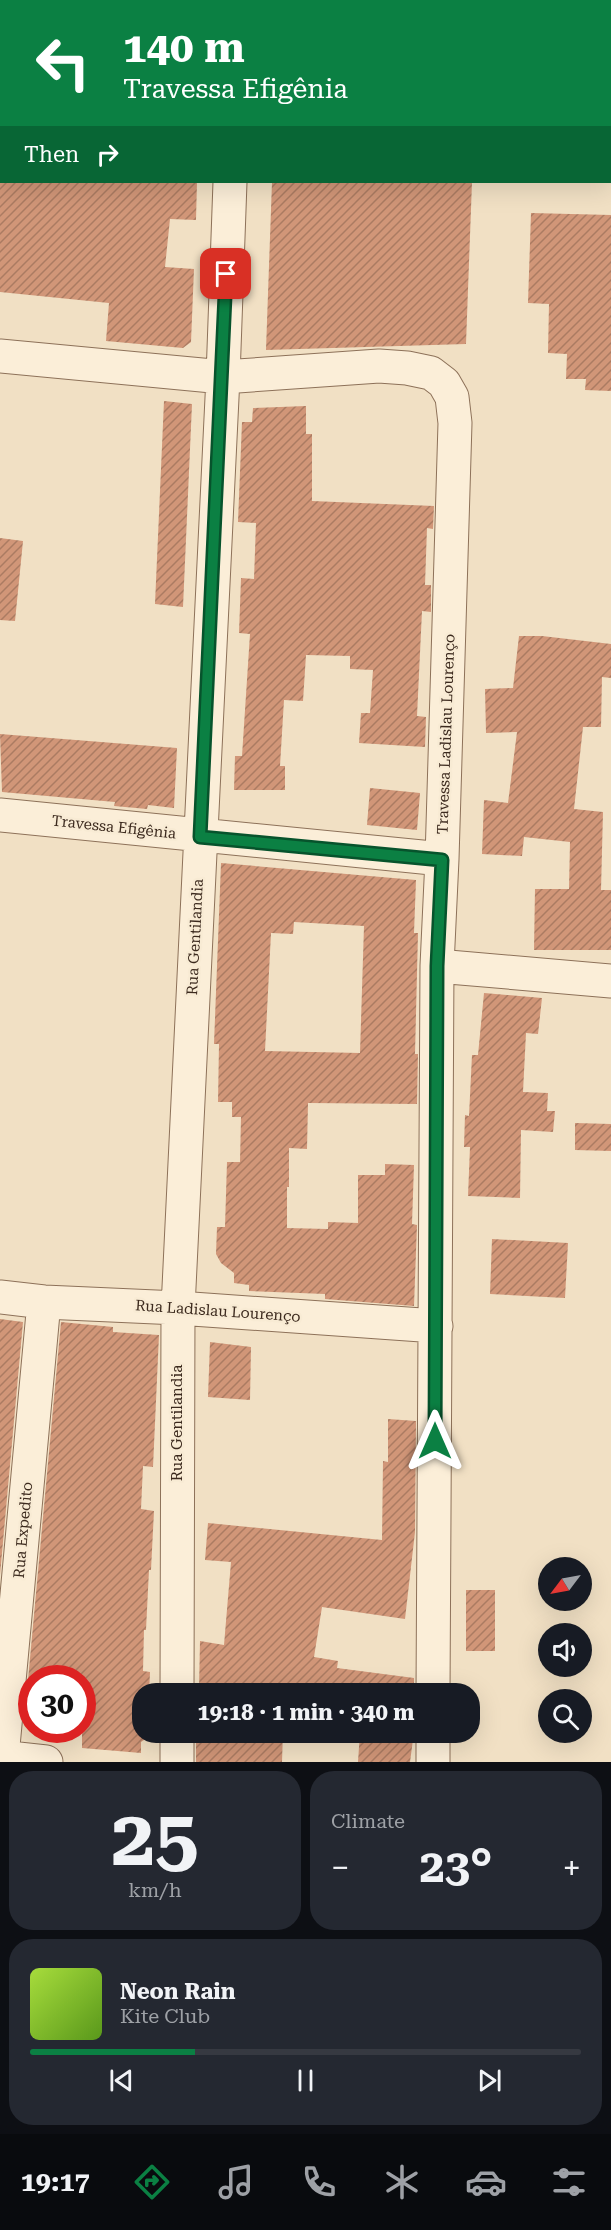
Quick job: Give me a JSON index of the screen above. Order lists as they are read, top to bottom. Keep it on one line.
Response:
{"streets":{"street":["Travessa Ladislau Lourenço","Travessa Efigênia","Rua Gentilandia","Rua Ladislau Lourenço","Rua Expedito"]},"crossings":[["Travessa Ladislau Lourenço","Travessa Efigênia"],["Travessa Ladislau Lourenço","Rua Gentilandia"],["Travessa Ladislau Lourenço","Rua Ladislau Lourenço"],["Travessa Efigênia","Rua Gentilandia"],["Rua Gentilandia","Rua Ladislau Lourenço"],["Rua Ladislau Lourenço","Rua Expedito"]],"north":"bottom left","page":{"turn":["140 m","Travessa Efigênia"],"then":"Then","limit":"30","trip":"19:18 · 1 min · 340 m","tile":[["25","km/h"],"Climate"],"heat":["−","23°","+"],"song":["Neon Rain","Kite Club"],"tabs":"19:17"}}
